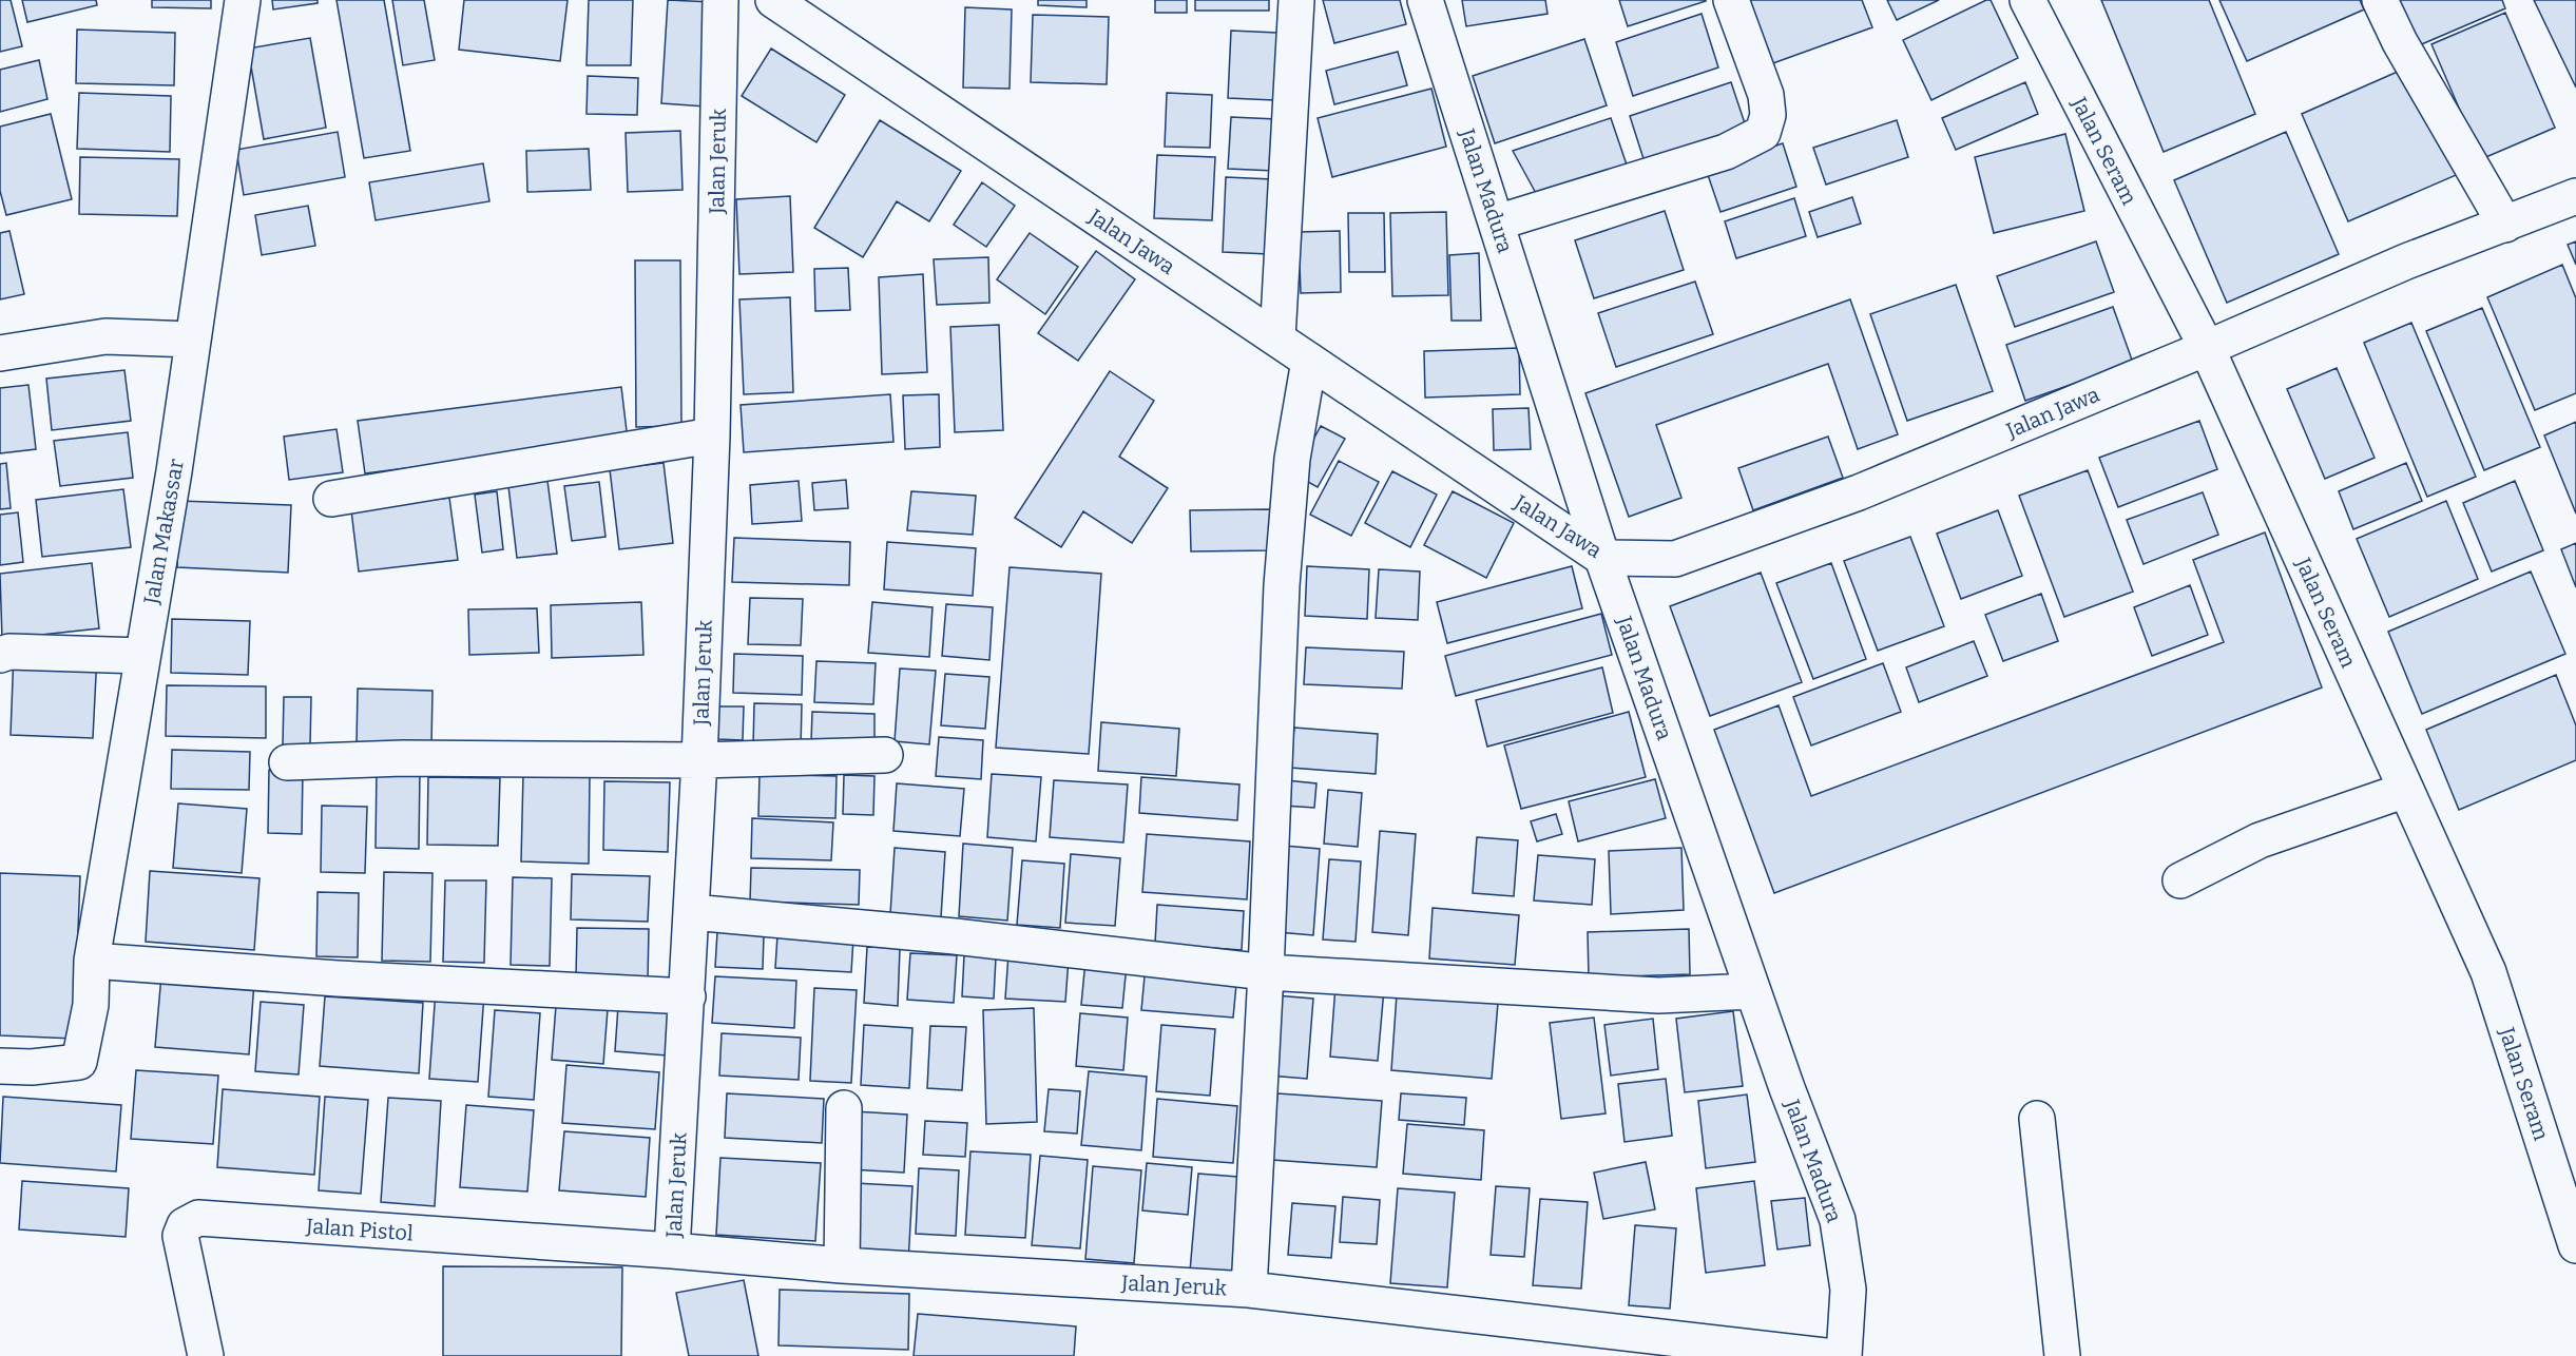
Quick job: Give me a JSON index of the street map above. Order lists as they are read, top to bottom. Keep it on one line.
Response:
{"streets":{"street":["Jalan Seram","Jalan Jeruk","Jalan Madura","Jalan Jawa","Jalan Makassar","Jalan Pistol"]},"crossings":[["Jalan Seram","Jalan Jawa"],["Jalan Jeruk","Jalan Pistol"],["Jalan Madura","Jalan Jawa"]]}
